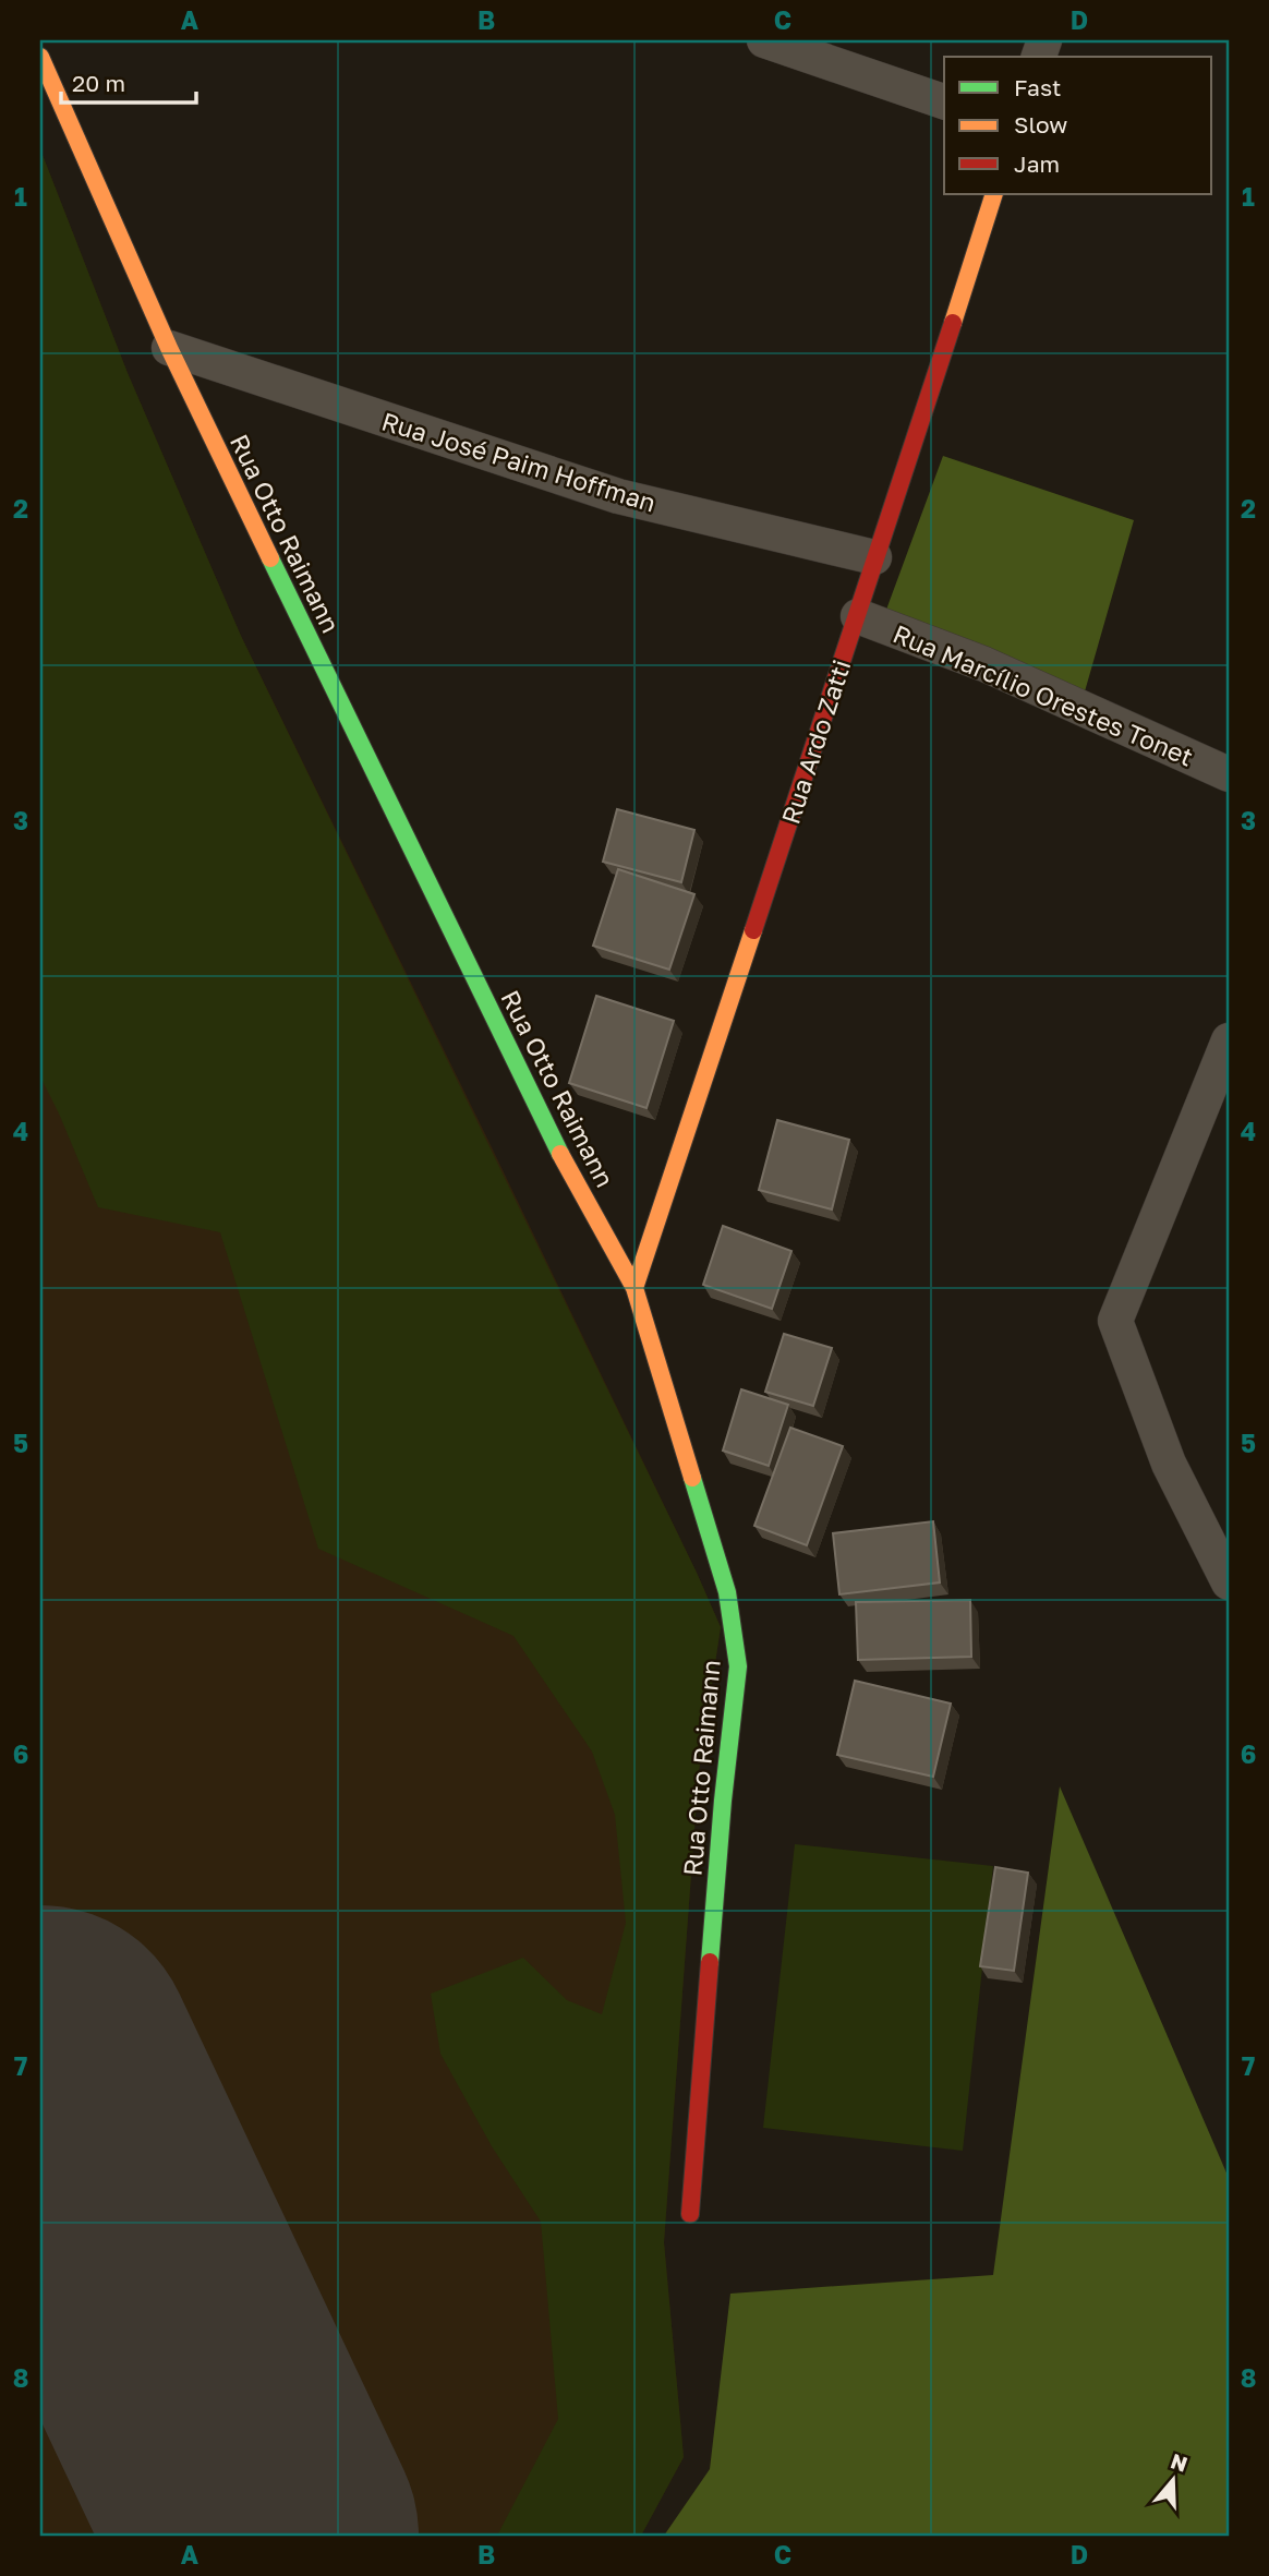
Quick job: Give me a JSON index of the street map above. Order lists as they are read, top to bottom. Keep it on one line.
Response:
{"streets":{"street":["Rua José Paim Hoffman","Rua Otto Raimann","Rua Marcílio Orestes Tonet","Rua Ardo Zatti"]},"crossings":[["Rua José Paim Hoffman","Rua Otto Raimann"],["Rua José Paim Hoffman","Rua Ardo Zatti"],["Rua Otto Raimann","Rua Ardo Zatti"],["Rua Marcílio Orestes Tonet","Rua Ardo Zatti"]],"legend":["Fast","Slow","Jam"],"scale_bar":"20 m","north":"top","grid":{"columns":["A","B","C","D"],"rows":["1","2","3","4","5","6","7","8"]}}
